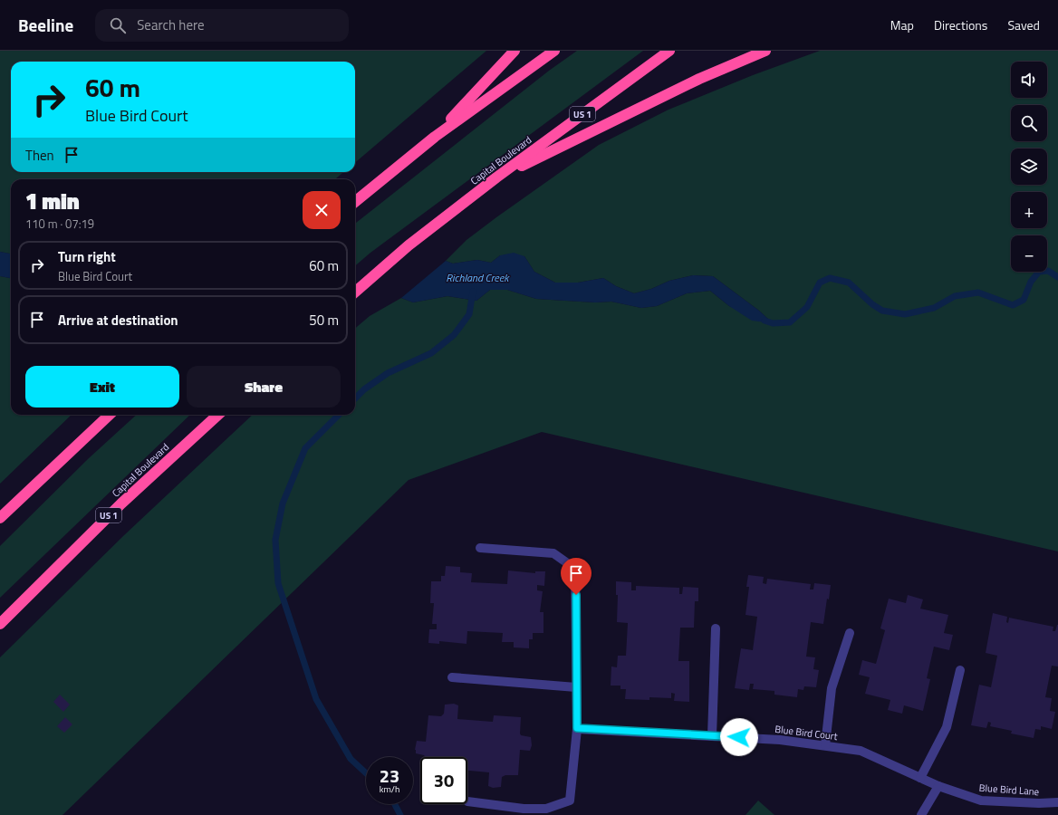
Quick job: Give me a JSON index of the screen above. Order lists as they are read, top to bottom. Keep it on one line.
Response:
{"streets":{"highway":["US 1","Capital Boulevard"],"street":["Blue Bird Court","Blue Bird Lane"]},"crossings":[["Blue Bird Court","Blue Bird Lane"]],"water":["Richland Creek"],"page":{"header":"Beeline","search":"Search here","nav":["Map","Directions","Saved"],"map_buttons":["+","−"],"turn":["60 m","Blue Bird Court"],"then":"Then","heading":["1 min","110 m · 07:19"],"list":[{"name":"Turn right","note":"Blue Bird Court","value":"60 m"},{"name":"Arrive at destination","value":"50 m"}],"buttons":["Exit","Share"],"speed":"23 km/h","limit":"30"}}
